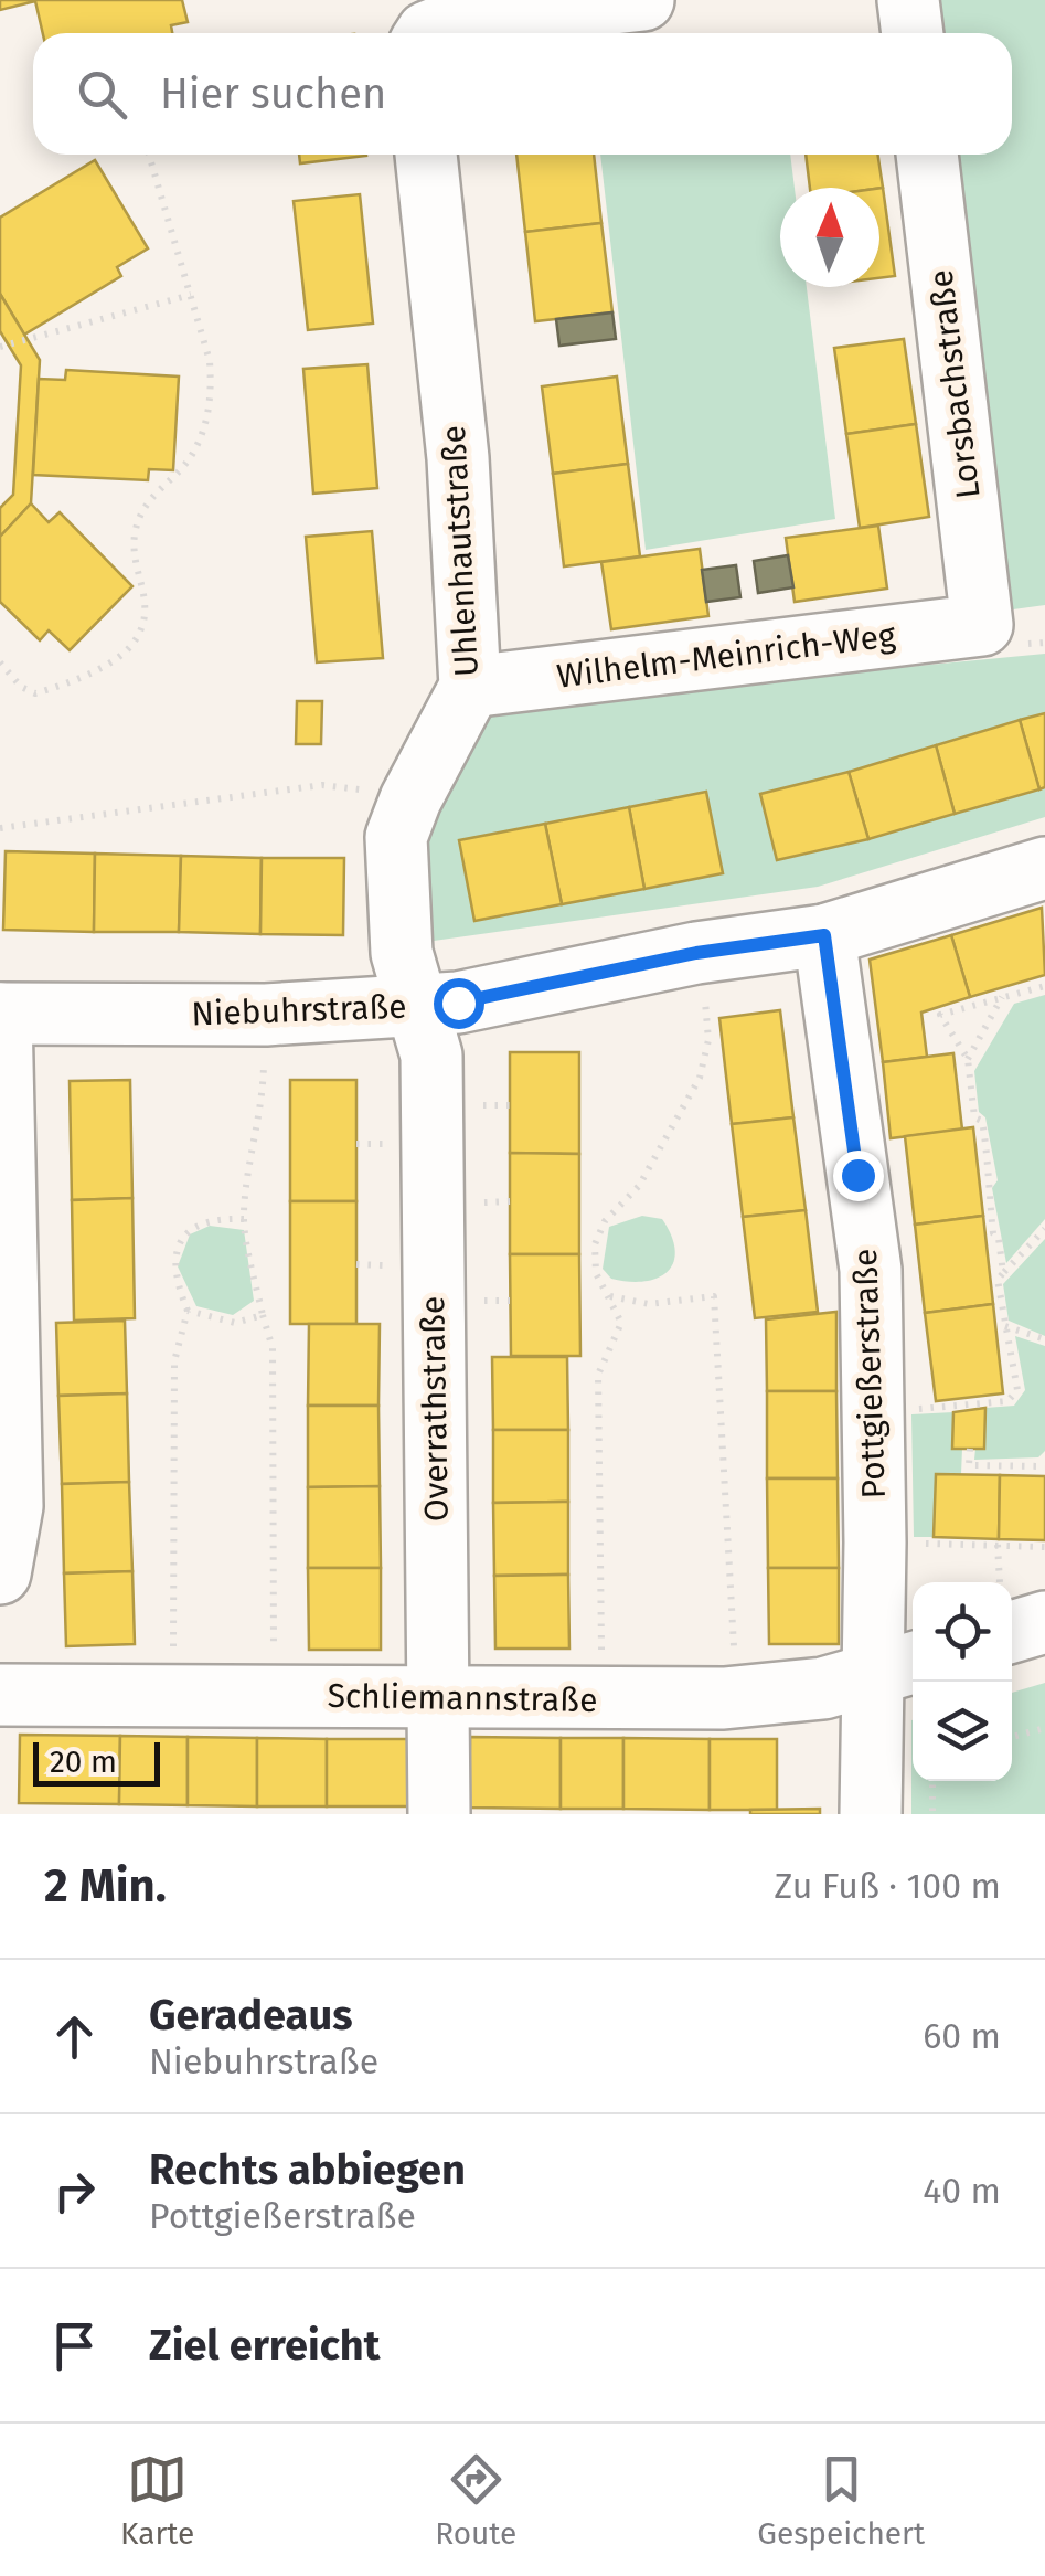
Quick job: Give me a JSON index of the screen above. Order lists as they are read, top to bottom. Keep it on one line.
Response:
{"streets":{"street":["Lorsbachstraße","Uhlenhautstraße","Wilhelm-Meinrich-Weg","Niebuhrstraße","Pottgießerstraße","Overrathstraße","Schliemannstraße"]},"crossings":[["Lorsbachstraße","Wilhelm-Meinrich-Weg"],["Uhlenhautstraße","Wilhelm-Meinrich-Weg"],["Uhlenhautstraße","Niebuhrstraße"],["Uhlenhautstraße","Overrathstraße"],["Niebuhrstraße","Pottgießerstraße"],["Niebuhrstraße","Overrathstraße"],["Pottgießerstraße","Schliemannstraße"],["Overrathstraße","Schliemannstraße"]],"scale_bar":"20 m","north":"top","page":{"search":"Hier suchen","scale":"20 m","heading":["2 Min.","Zu Fuß · 100 m"],"list":[["Geradeaus","Niebuhrstraße","60 m"],["Rechts abbiegen","Pottgießerstraße","40 m"],"Ziel erreicht"],"nav":["Karte","Route","Gespeichert"]}}
